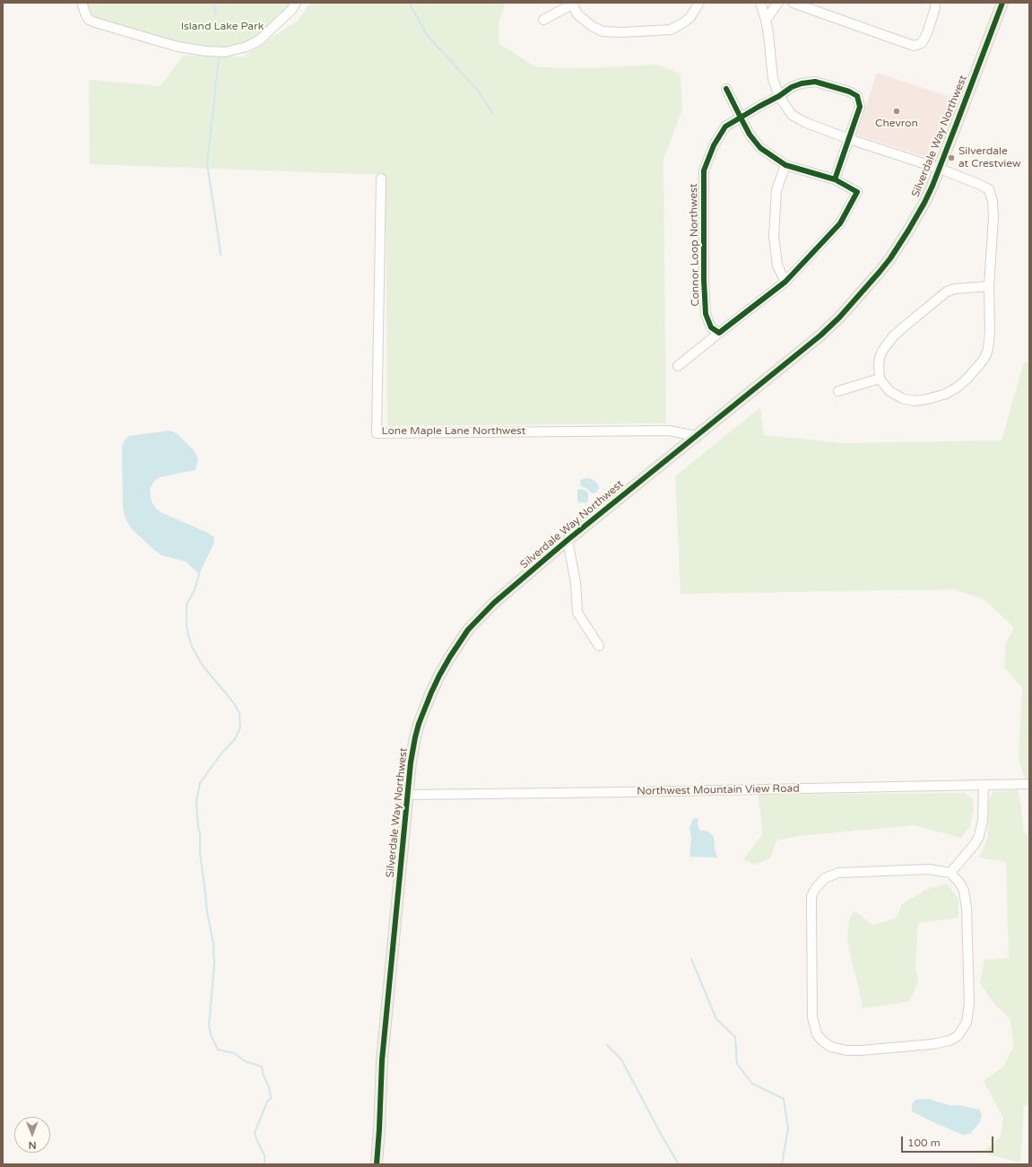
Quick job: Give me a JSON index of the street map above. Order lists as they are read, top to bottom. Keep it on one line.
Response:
{"streets":{"main road":["Silverdale Way Northwest"],"street":["Connor Loop Northwest","Lone Maple Lane Northwest","Northwest Mountain View Road"]},"crossings":[["Silverdale Way Northwest","Lone Maple Lane Northwest"],["Silverdale Way Northwest","Northwest Mountain View Road"]],"parks":["Island Lake Park"],"places":["Chevron","Silverdale at Crestview"],"scale_bar":"100 m","north":"bottom"}
